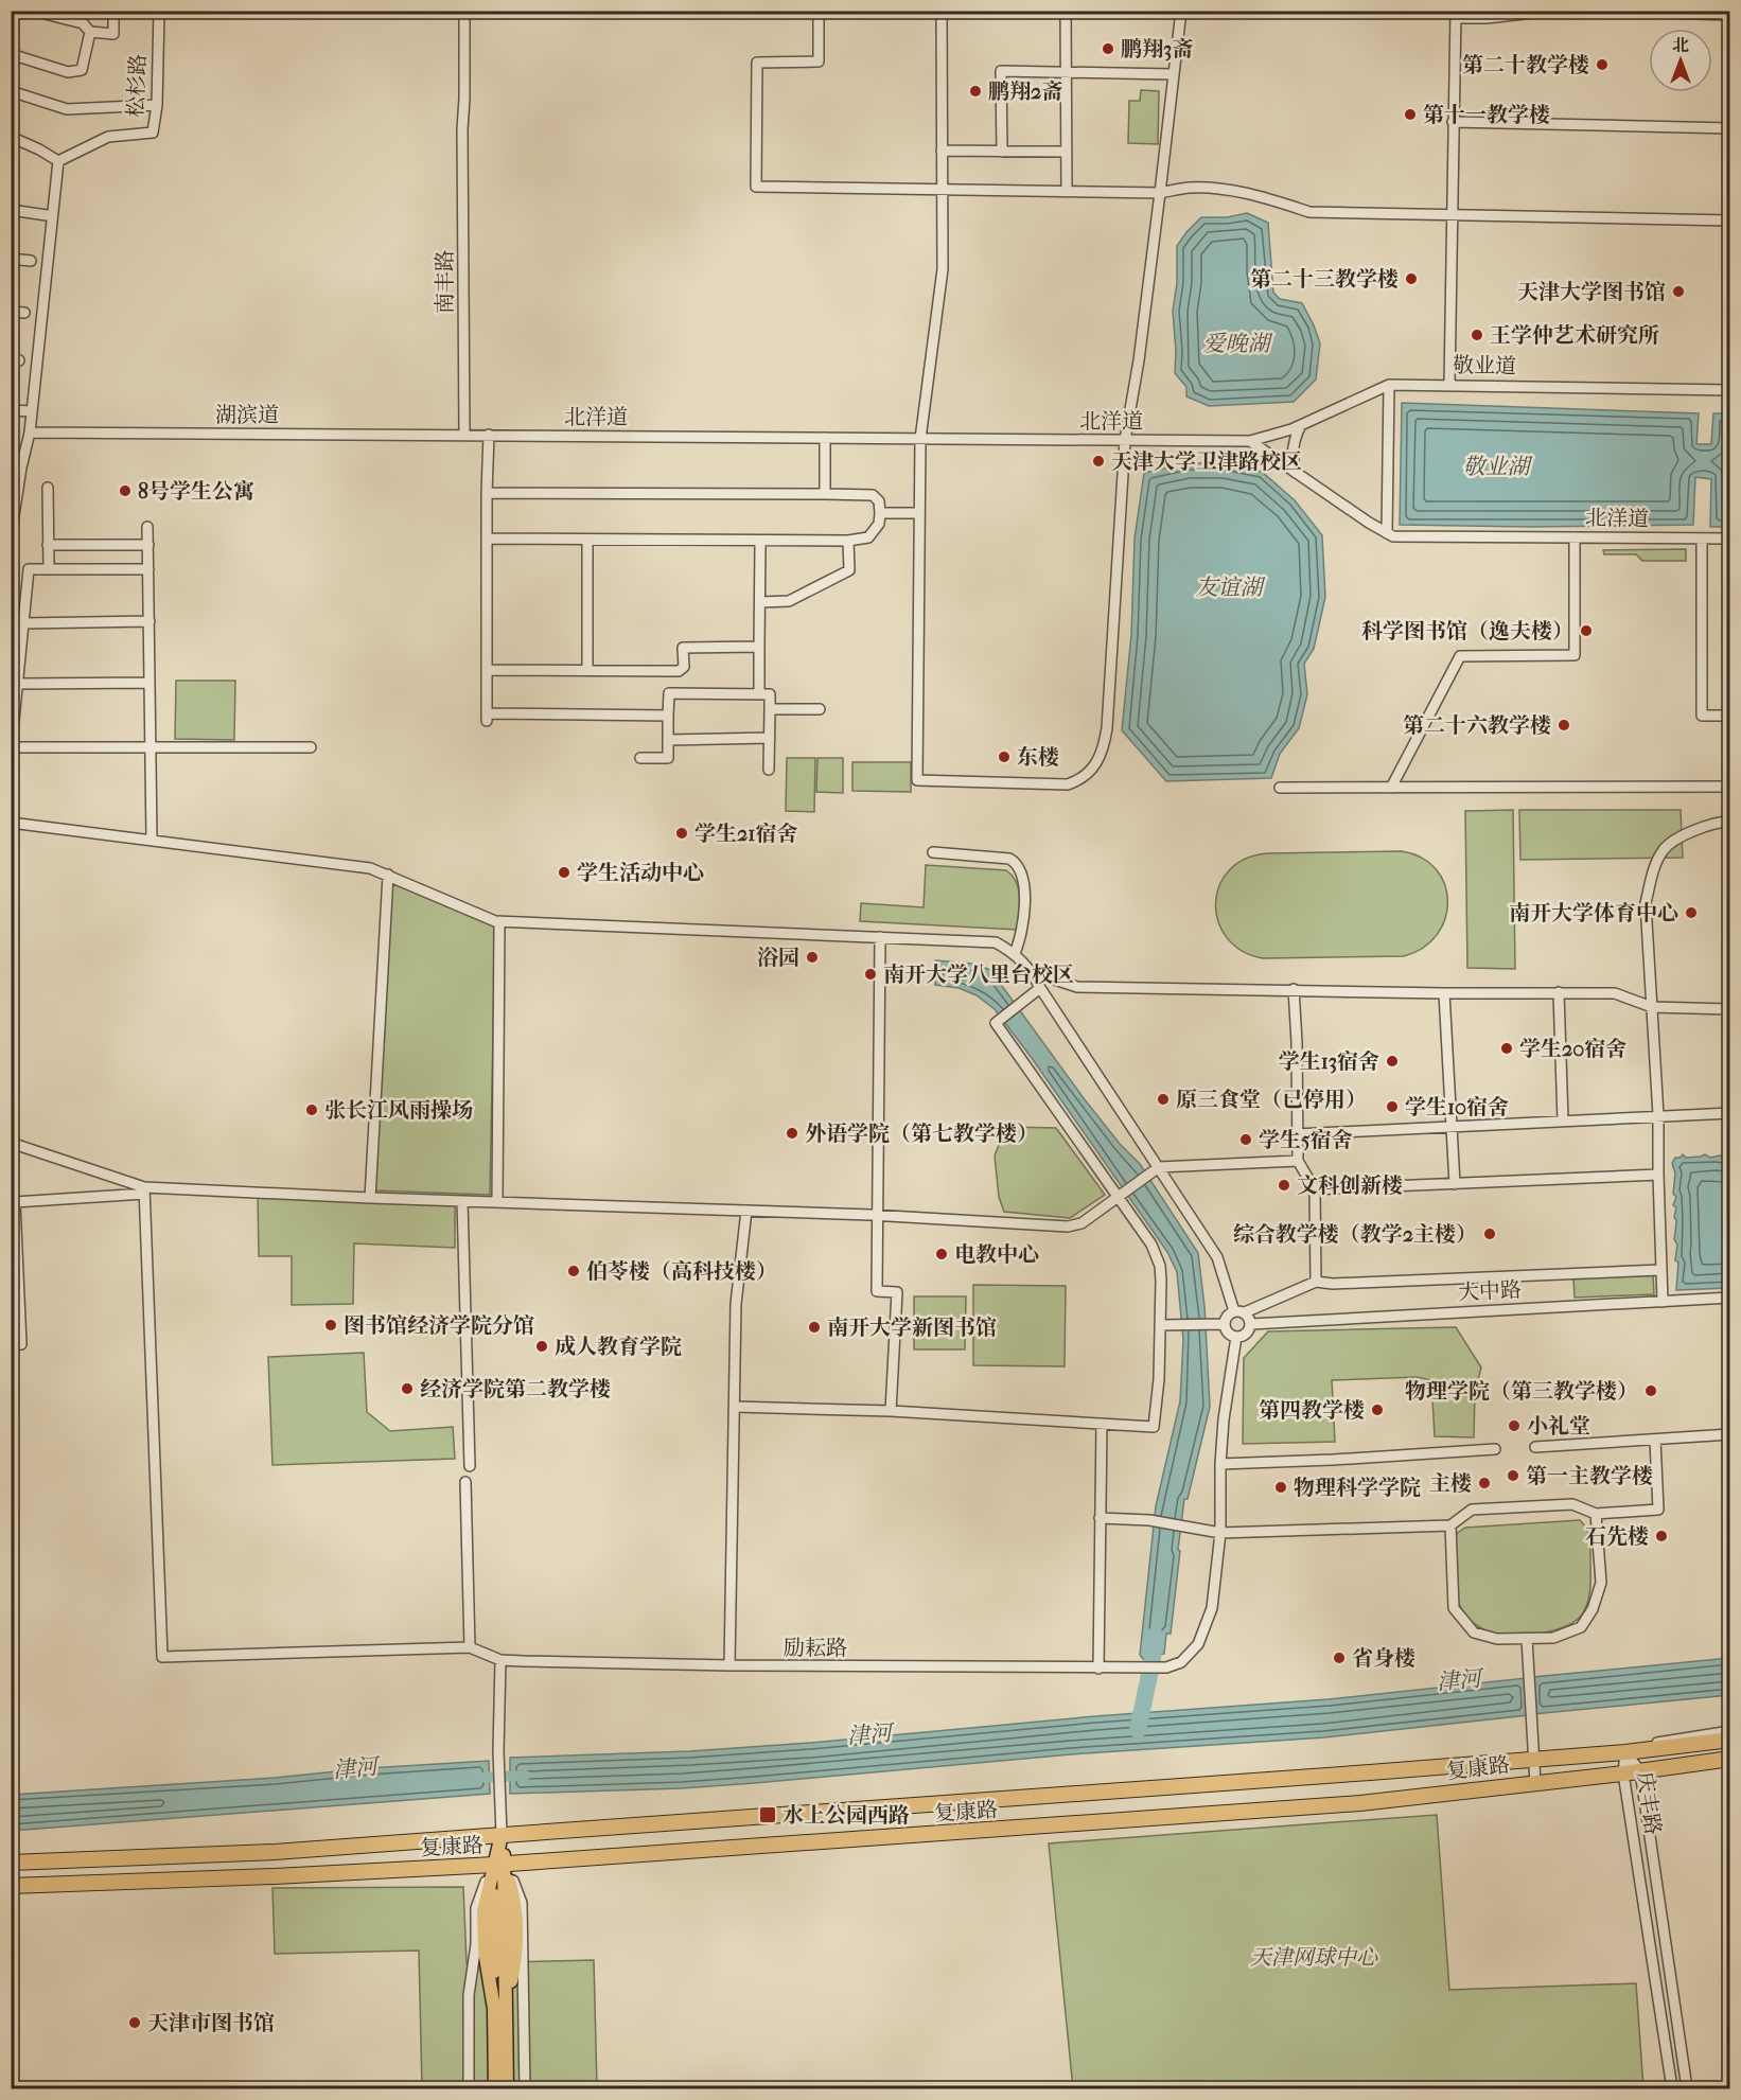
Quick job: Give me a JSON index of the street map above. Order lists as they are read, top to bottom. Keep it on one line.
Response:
{"streets":{"highway":["复康路"],"street":["松杉路","南丰路","敬业道","湖滨道","北洋道","大中路","励耘路","庆丰路"]},"crossings":[["南丰路","湖滨道"],["南丰路","北洋道"],["敬业道","北洋道"],["湖滨道","北洋道"],["复康路","庆丰路"]],"water":["爱晚湖","敬业湖","友谊湖","津河"],"parks":["天津网球中心"],"places":{"other":["鹏翔3斋","第二十教学楼","鹏翔2斋","第十一教学楼","第二十三教学楼","天津大学图书馆","王学仲艺术研究所","天津大学卫津路校区","8号学生公寓","科学图书馆（逸夫楼）","第二十六教学楼","东楼","学生21宿舍","学生活动中心","南开大学体育中心","浴园","南开大学八里台校区","学生20宿舍","学生13宿舍","原三食堂（已停用）","学生10宿舍","张长江风雨操场","外语学院（第七教学楼）","学生5宿舍","文科创新楼","综合教学楼（教学2主楼）","电教中心","伯苓楼（高科技楼）","图书馆经济学院分馆","南开大学新图书馆","成人教育学院","经济学院第二教学楼","物理学院（第三教学楼）","第四教学楼","小礼堂","第一主教学楼","主楼","物理科学学院","石先楼","省身楼","天津市图书馆"],"transit":["水上公园西路"]},"north":"top"}
